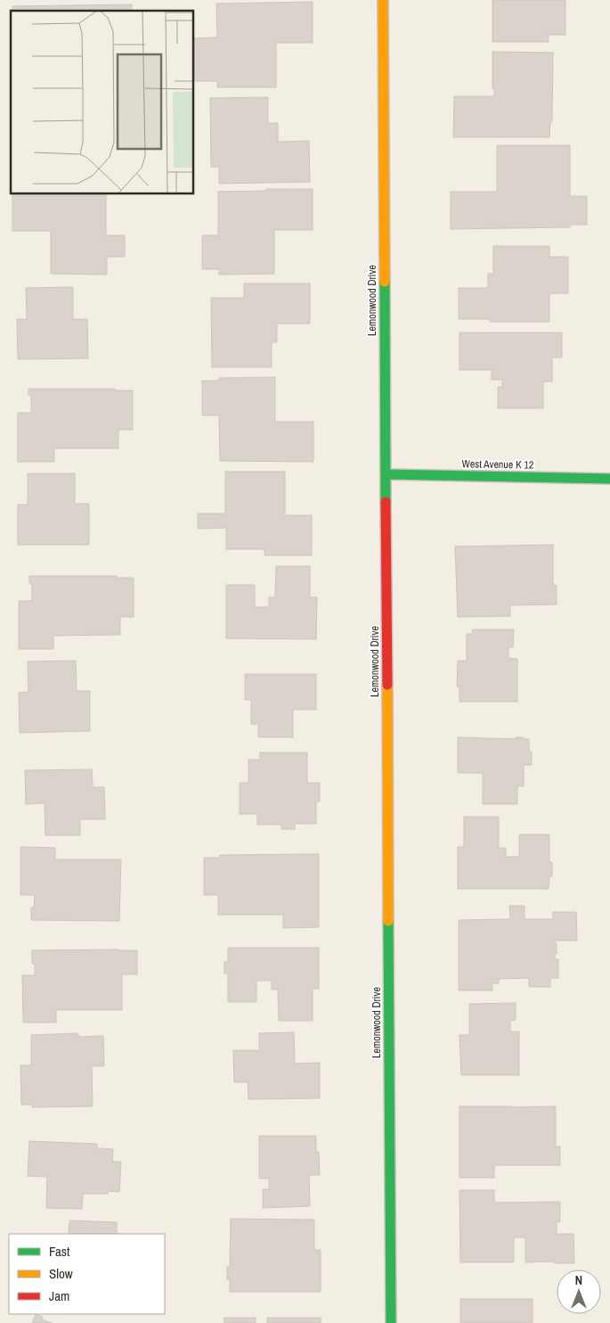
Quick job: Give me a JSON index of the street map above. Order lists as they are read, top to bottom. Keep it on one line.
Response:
{"streets":{"street":["Lemonwood Drive","West Avenue K 12"]},"crossings":[["Lemonwood Drive","West Avenue K 12"]],"legend":["Fast","Slow","Jam"],"north":"top"}
